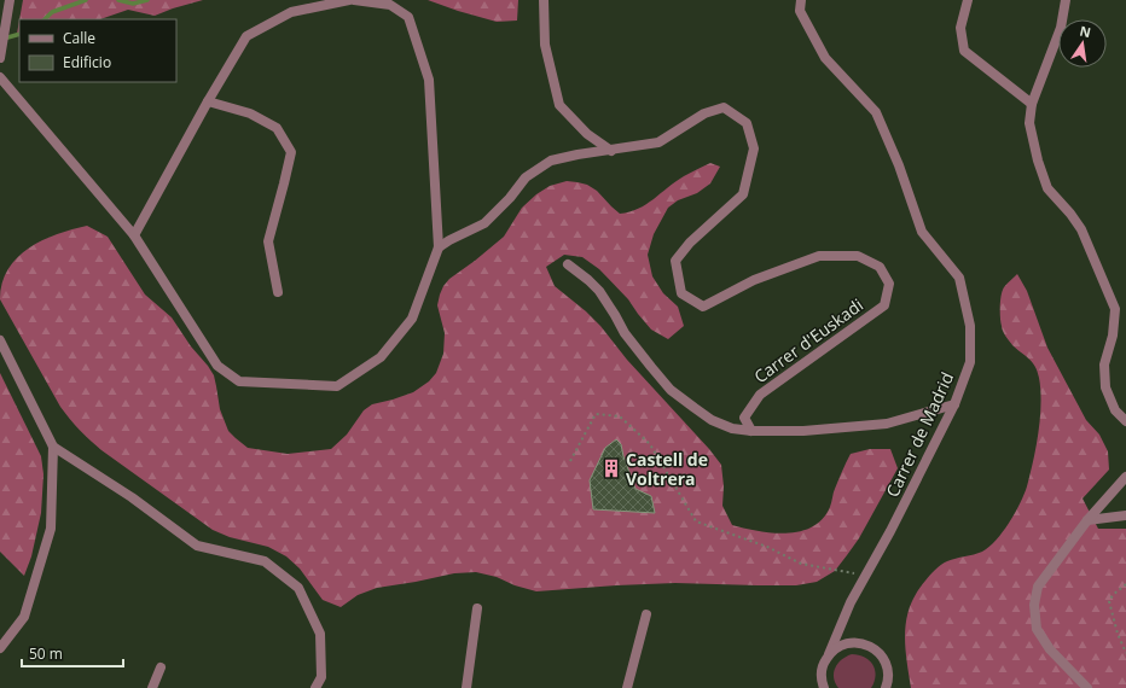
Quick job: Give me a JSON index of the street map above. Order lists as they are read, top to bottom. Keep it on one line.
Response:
{"streets":{"street":["Carrer d'Euskadi","Carrer de Madrid"]},"places":{"building":["Castell de Voltrera"]},"legend":["Calle","Edificio"],"scale_bar":"50 m","north":"top"}
